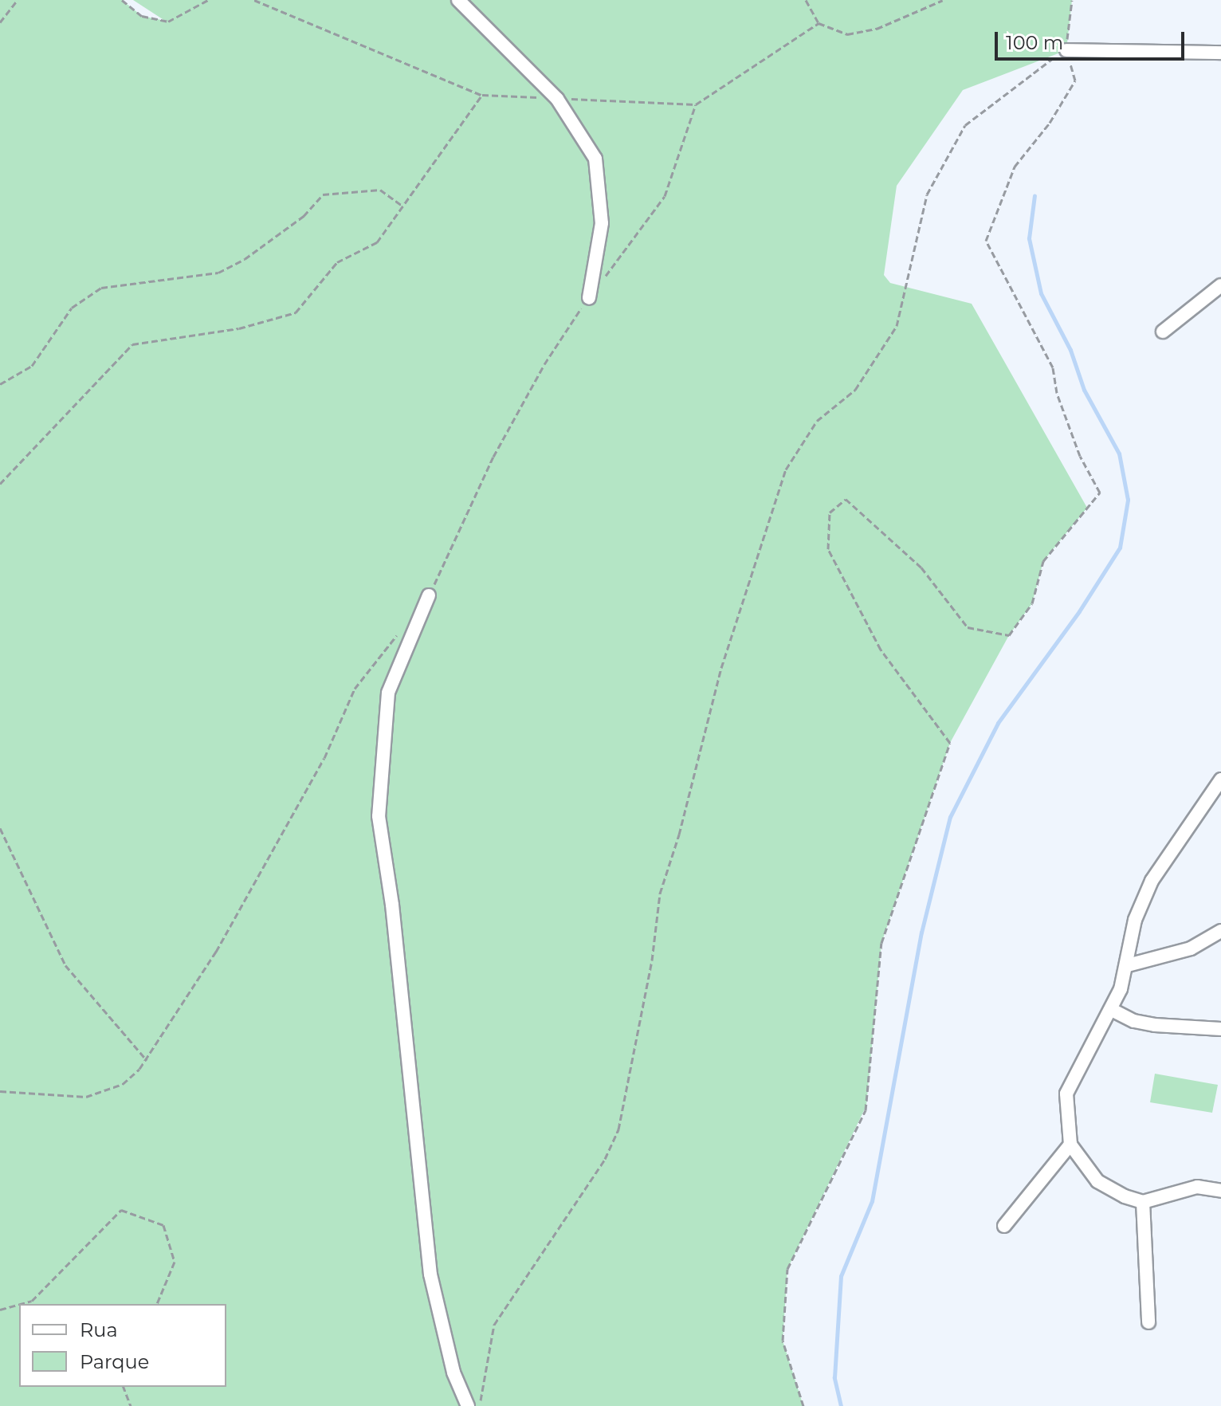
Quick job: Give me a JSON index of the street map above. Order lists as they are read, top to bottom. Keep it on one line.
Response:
{"legend":["Rua","Parque"],"scale_bar":"100 m"}
